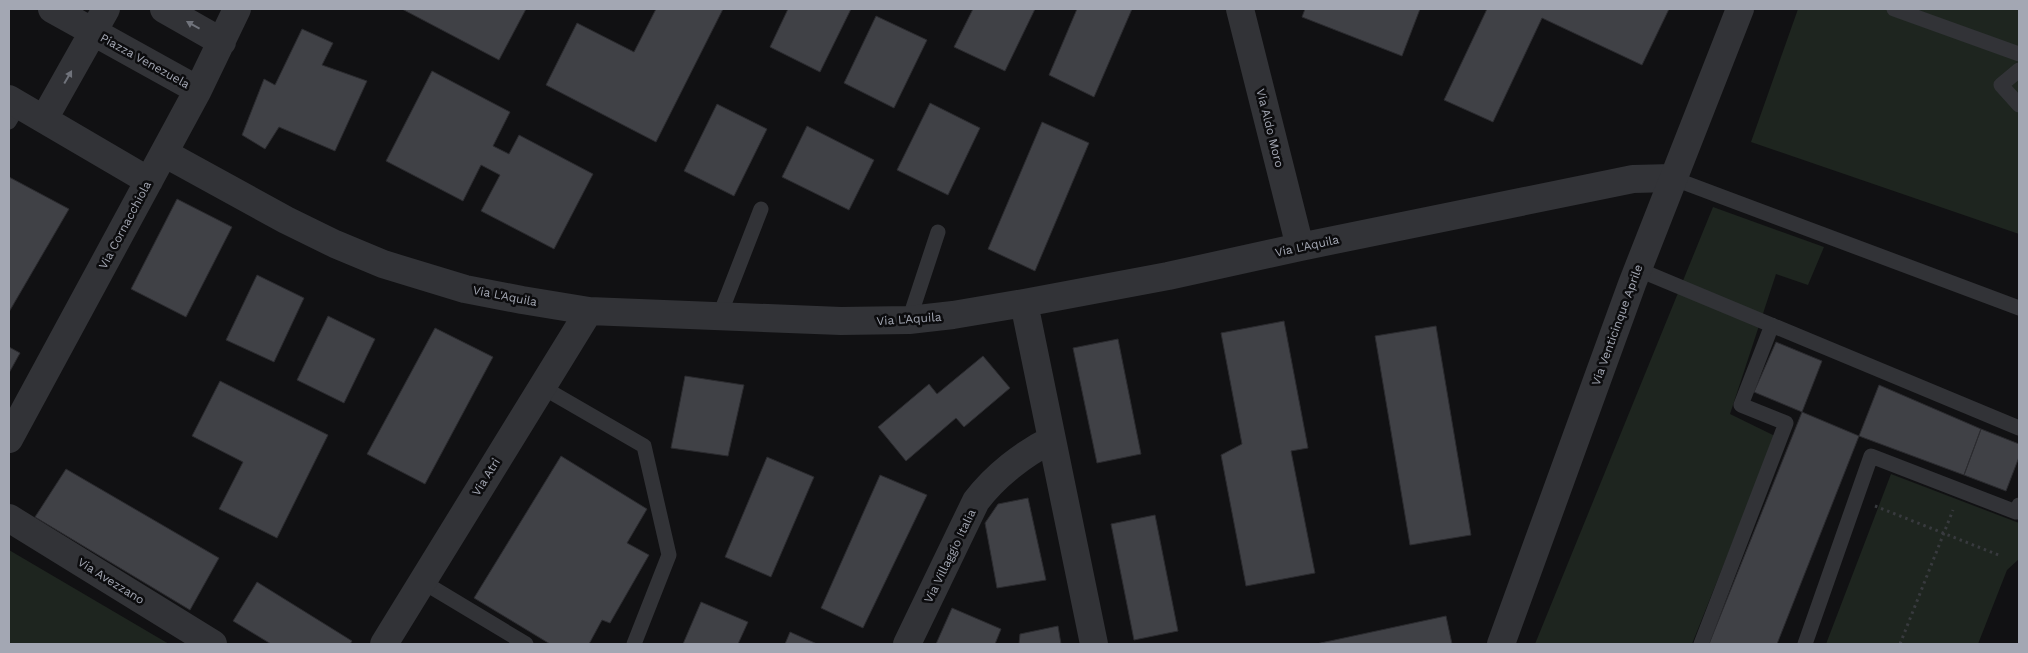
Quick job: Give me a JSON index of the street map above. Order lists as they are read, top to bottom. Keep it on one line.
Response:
{"streets":{"street":["Piazza Venezuela","Via Aldo Moro","Via Cornacchiola","Via L'Aquila","Via Venticinque Aprile","Via Atri","Via Villaggio Italia","Via Avezzano"]},"crossings":[["Piazza Venezuela","Via Cornacchiola"],["Via Aldo Moro","Via L'Aquila"],["Via Cornacchiola","Via L'Aquila"],["Via L'Aquila","Via Venticinque Aprile"],["Via L'Aquila","Via Atri"]]}
